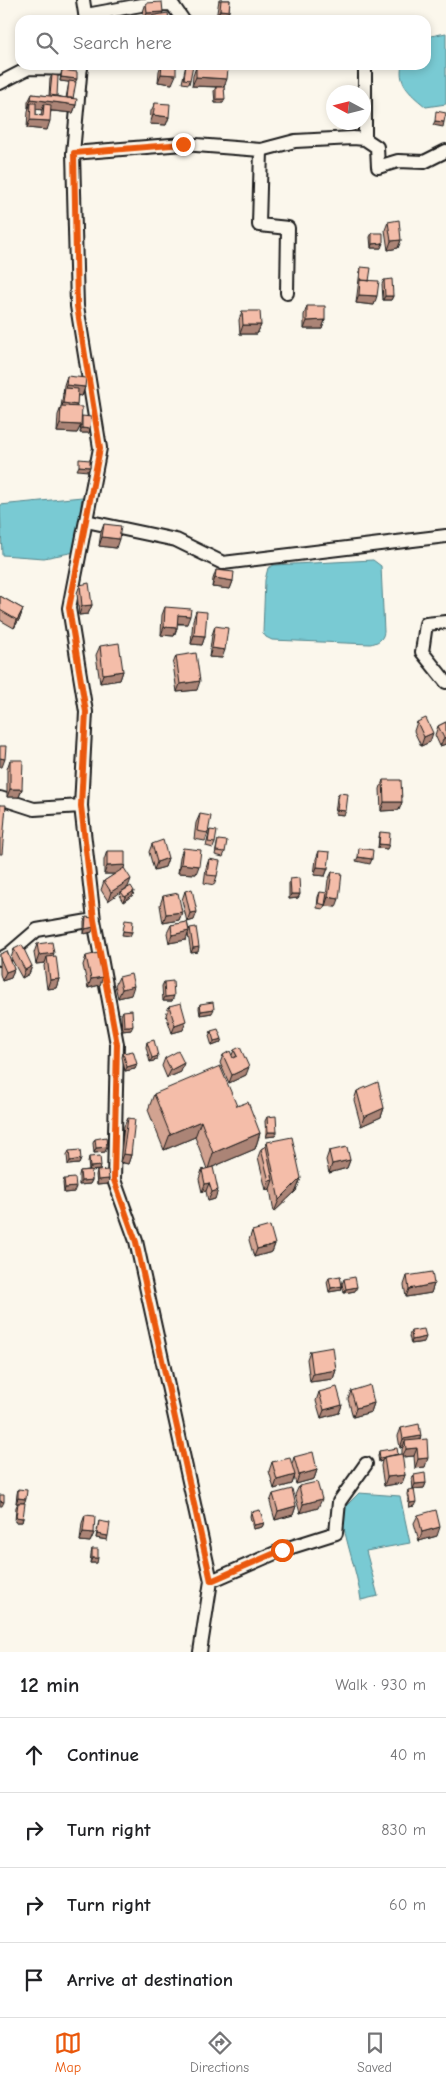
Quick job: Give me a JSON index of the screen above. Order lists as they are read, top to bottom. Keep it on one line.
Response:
{"north":"left","page":{"search":"Search here","heading":["12 min","Walk · 930 m"],"list":[["Continue","40 m"],["Turn right","830 m"],["Turn right","60 m"],"Arrive at destination"],"nav":["Map","Directions","Saved"]}}
